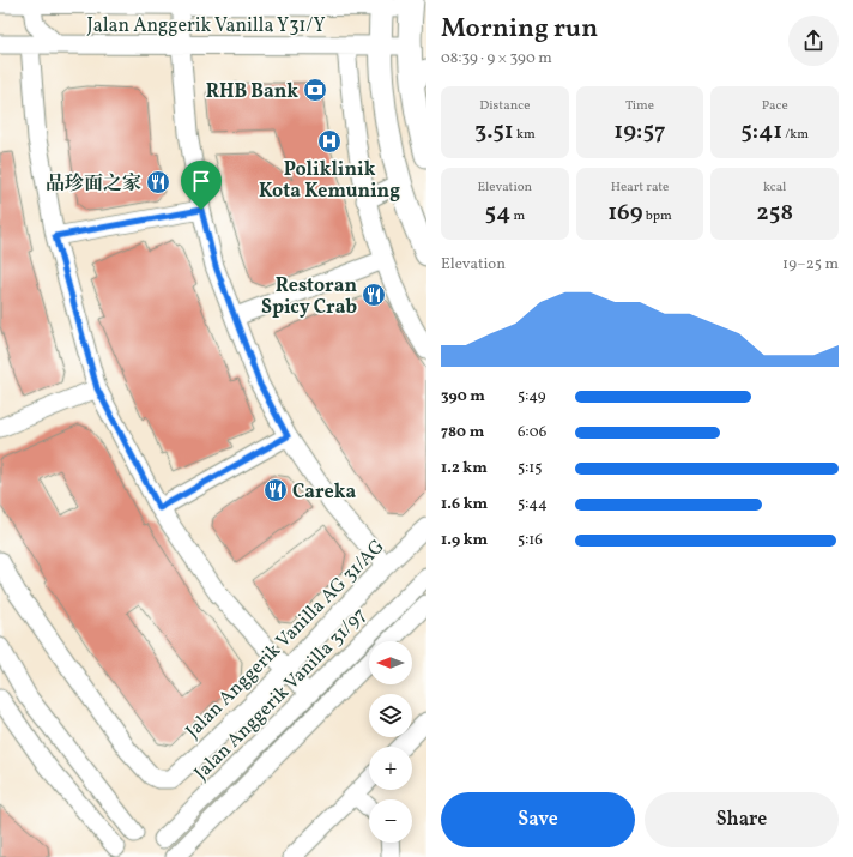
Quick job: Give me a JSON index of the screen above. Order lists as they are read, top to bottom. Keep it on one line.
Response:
{"streets":{"street":["Jalan Anggerik Vanilla Y31/Y","Jalan Anggerik Vanilla AG 31/AG","Jalan Anggerik Vanilla 31/97"]},"places":{"bank":["RHB Bank"],"hospital":["Poliklinik Kota Kemuning"],"restaurant":["品珍面之家","Restoran Spicy Crab","Careka"]},"north":"left","page":{"heading":["Morning run","08:39 · 9 × 390 m"],"stats":[["Distance","3.51 km"],["Time","19:57"],["Pace","5:41 /km"],["Elevation","54 m"],["Heart rate","169 bpm"],["kcal","258"]],"chart":["Elevation","19–25 m"],"list":[{"name":"390 m","note":"5:49"},{"name":"780 m","note":"6:06"},{"name":"1.2 km","note":"5:15"},{"name":"1.6 km","note":"5:44"},{"name":"1.9 km","note":"5:16"}],"map_buttons":["+","−"],"buttons":["Save","Share"]}}
